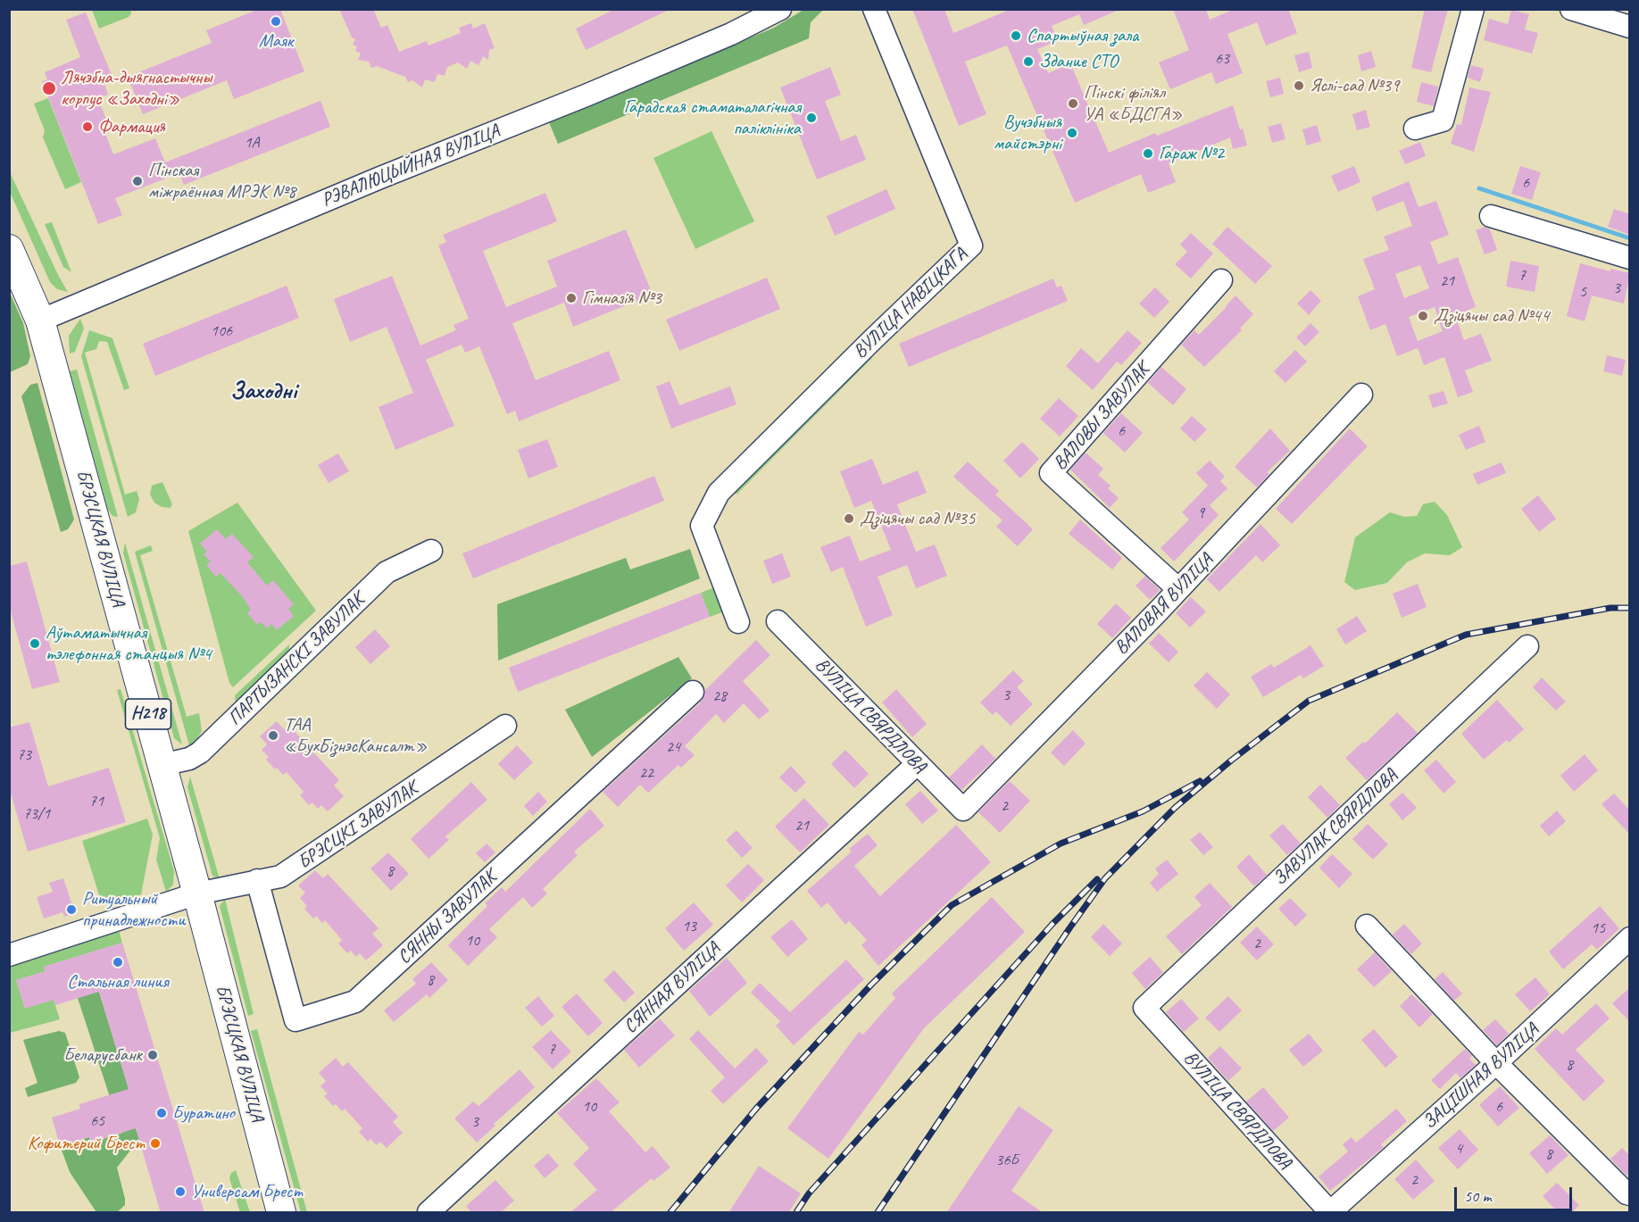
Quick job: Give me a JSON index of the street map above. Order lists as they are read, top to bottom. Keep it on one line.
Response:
{"streets":{"main road":["БРЭСЦКАЯ ВУЛІЦА","Н218"],"street":["РЭВАЛЮЦЫЙНАЯ ВУЛІЦА","ВУЛІЦА НАВІЦКАГА","ВАЛОВЫ ЗАВУЛАК","ВАЛОВАЯ ВУЛІЦА","ПАРТЫЗАНСКІ ЗАВУЛАК","ВУЛІЦА СВЯРДЛОВА","БРЭСЦКІ ЗАВУЛАК","ЗАВУЛАК СВЯРДЛОВА","СЯННЫ ЗАВУЛАК","СЯННАЯ ВУЛІЦА","ЗАЦІШНАЯ ВУЛІЦА"]},"crossings":[["РЭВАЛЮЦЫЙНАЯ ВУЛІЦА","БРЭСЦКАЯ ВУЛІЦА"],["ВАЛОВЫ ЗАВУЛАК","ВАЛОВАЯ ВУЛІЦА"],["БРЭСЦКАЯ ВУЛІЦА","ПАРТЫЗАНСКІ ЗАВУЛАК"],["БРЭСЦКАЯ ВУЛІЦА","БРЭСЦКІ ЗАВУЛАК"],["ВАЛОВАЯ ВУЛІЦА","ВУЛІЦА СВЯРДЛОВА"],["ВУЛІЦА СВЯРДЛОВА","ЗАВУЛАК СВЯРДЛОВА"],["ВУЛІЦА СВЯРДЛОВА","СЯННАЯ ВУЛІЦА"],["ВУЛІЦА СВЯРДЛОВА","ЗАЦІШНАЯ ВУЛІЦА"],["БРЭСЦКІ ЗАВУЛАК","СЯННЫ ЗАВУЛАК"]],"districts":["Заходні"],"places":["Маяк","Спартыўная зала","Здание СТО","Яслі-сад №39","Лячэбна-дыягнастычны корпус «Заходні»","Пінскі філіял УА «БДСГА»","Гарадская стаматалагічная паліклініка","Фармация","Вучэбныя майстэрні","Гараж №2","Пінская міжраённая МРЭК №8","Гімназія №3","Дзіцячы сад №44","Дзіцячы сад №35","Аўтаматычная тэлефонная станцыя №4","ТАА «БухБізнэсКансалт»","Ритуальный принадлежности","Стальная линия","Беларусбанк","Буратино","Кофитерий Брест","Универсам Брест"],"house_numbers":["63","1А","6","7","21","3","5","106","6","9","3","28","24","73","22","71","2","73/1","21","8","13","15","10","2","8","7","8","10","6","65","3","4","8","36Б","2"],"scale_bar":"50 m"}
